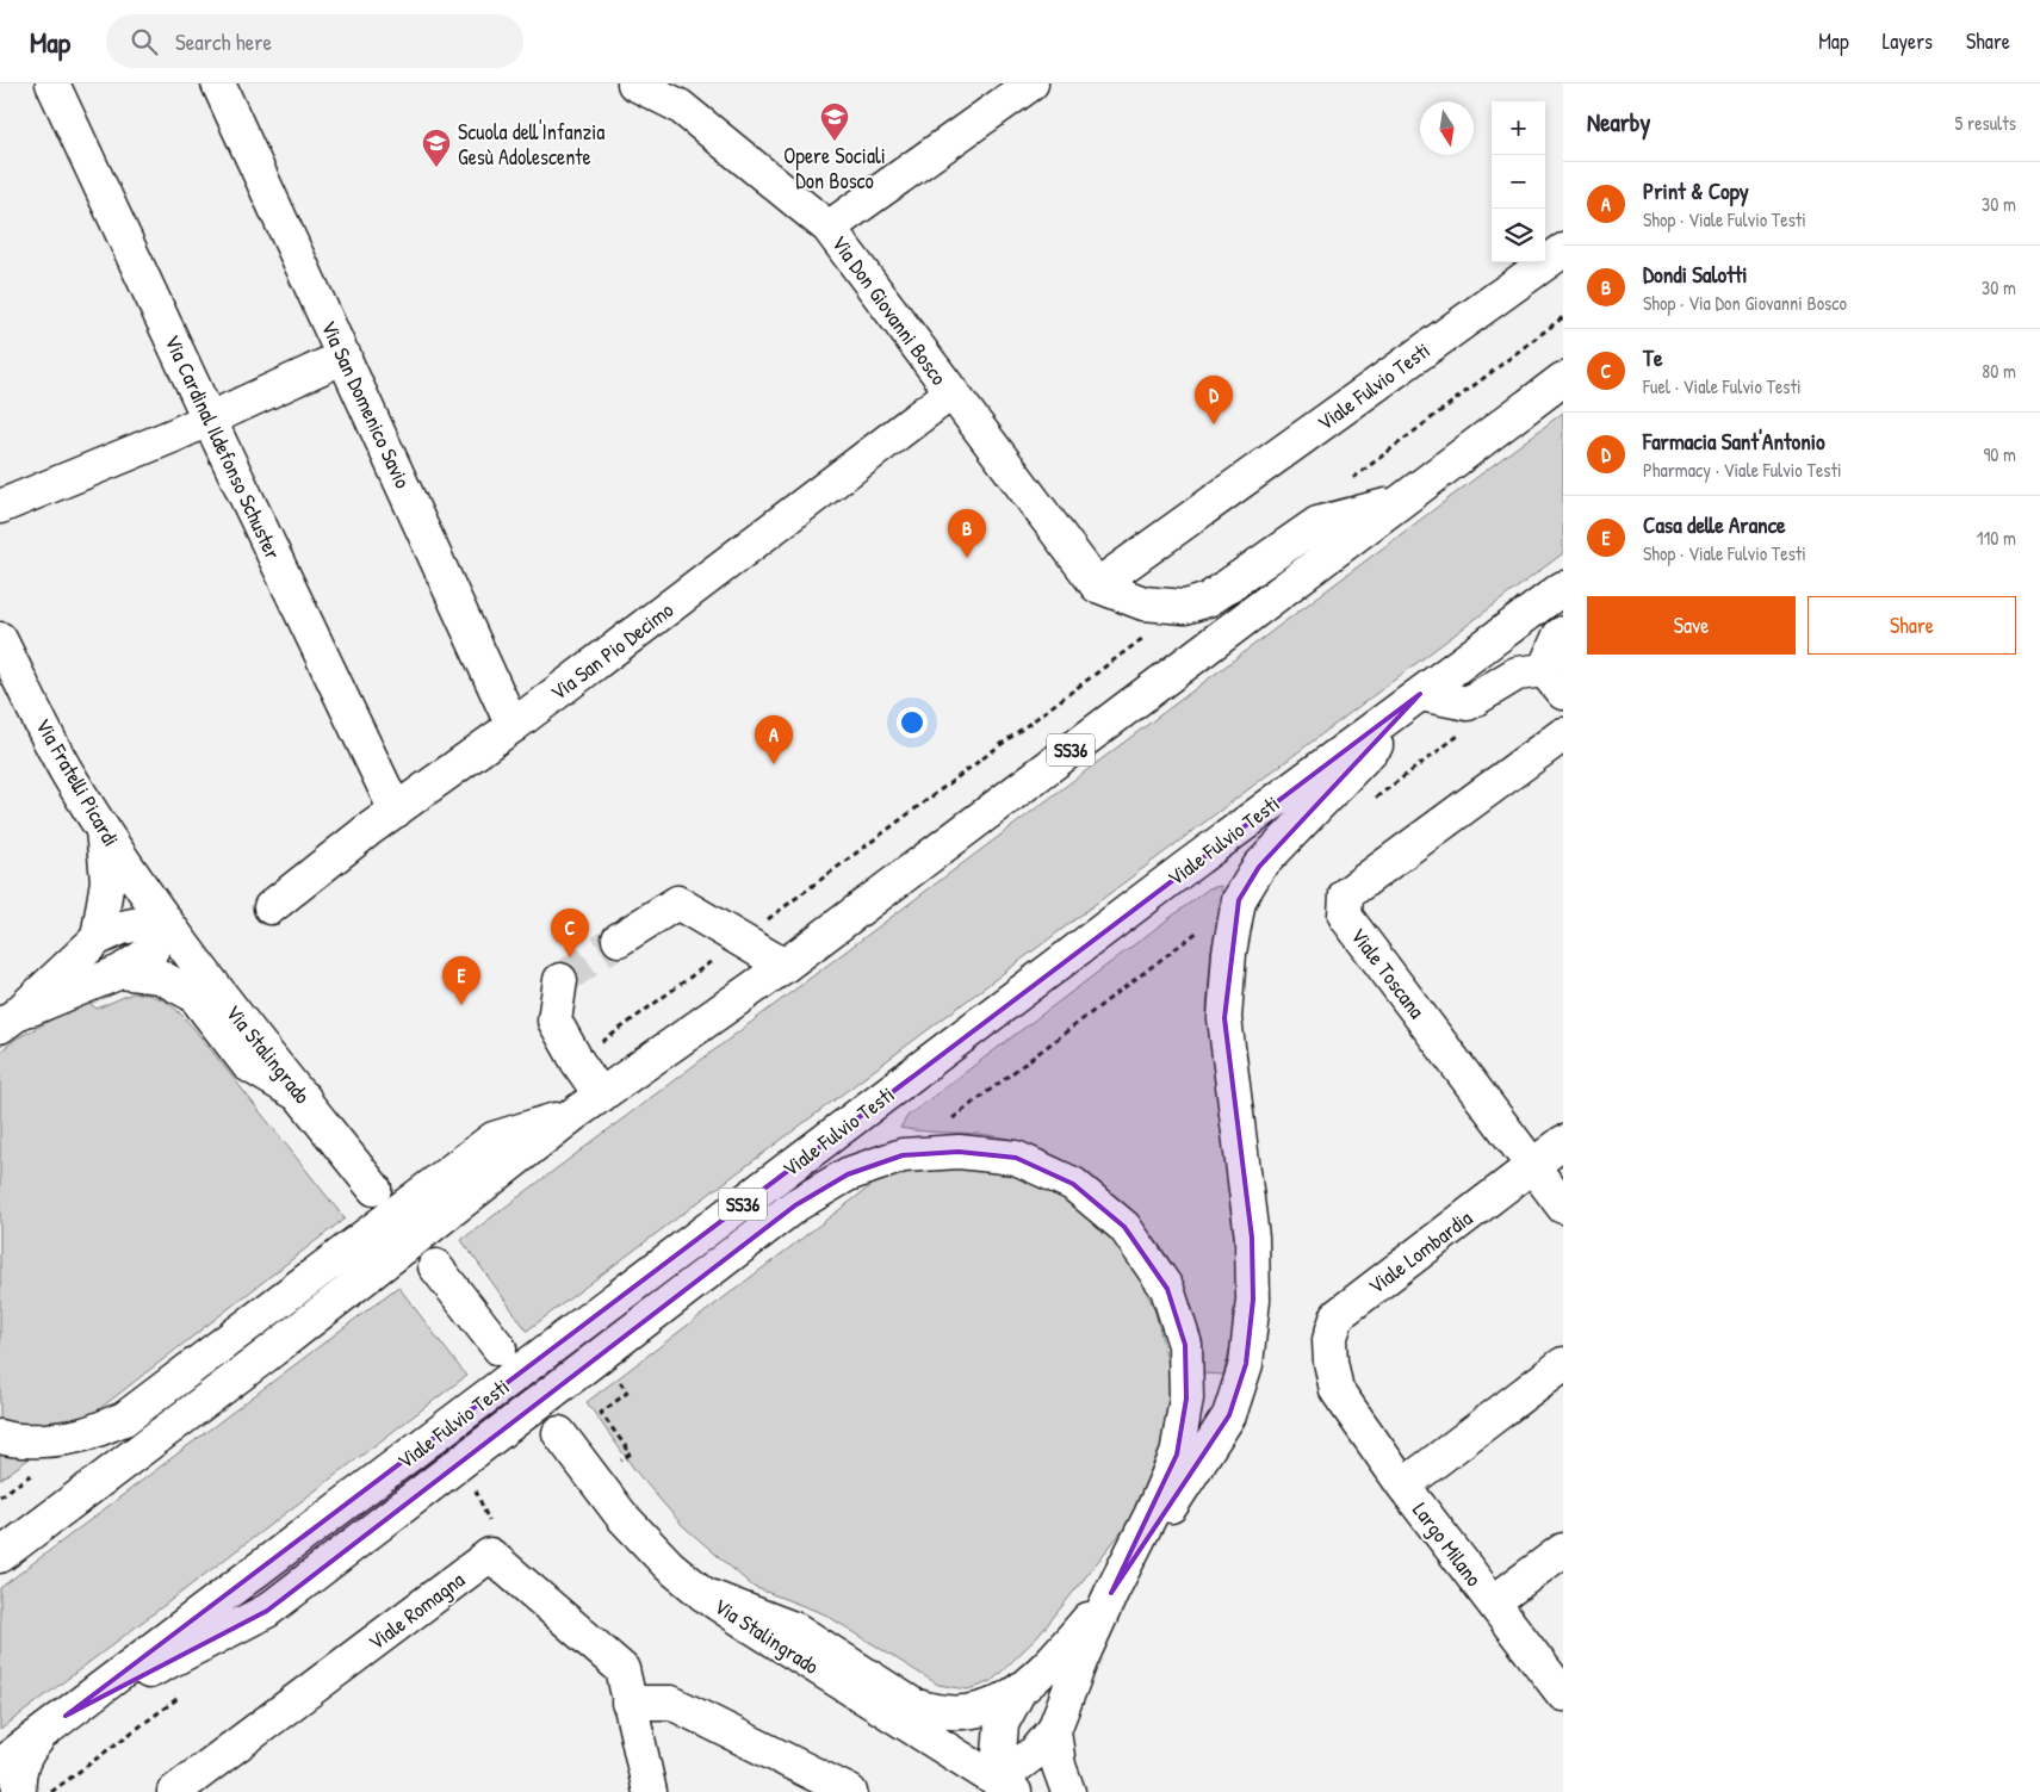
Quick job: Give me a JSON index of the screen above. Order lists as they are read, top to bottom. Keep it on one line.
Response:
{"streets":{"main road":["Via Don Giovanni Bosco","Viale Fulvio Testi","Via San Domenico Savio","Via Cardinal Ildefonso Schuster","Via San Pio Decimo","SS36","Via Fratelli Picardi","Viale Toscana","Via Stalingrado","Viale Lombardia","Largo Milano","Viale Romagna"]},"crossings":[["Via Don Giovanni Bosco","Viale Fulvio Testi"],["Via Don Giovanni Bosco","Via San Pio Decimo"],["Via San Domenico Savio","Via San Pio Decimo"],["Via Cardinal Ildefonso Schuster","Via San Pio Decimo"],["Via Fratelli Picardi","Via Stalingrado"],["Viale Toscana","Viale Lombardia"],["Viale Lombardia","Largo Milano"]],"places":{"school or university":["Opere Sociali Don Bosco","Scuola dell'Infanzia Gesù Adolescente"]},"north":"bottom","page":{"header":"Map","search":"Search here","nav":["Map","Layers","Share"],"heading":["Nearby","5 results"],"map_buttons":["+","−"],"list":[{"mark":"A","name":"Print & Copy","note":"Shop · Viale Fulvio Testi","value":"30 m"},{"mark":"B","name":"Dondi Salotti","note":"Shop · Via Don Giovanni Bosco","value":"30 m"},{"mark":"C","name":"Te","note":"Fuel · Viale Fulvio Testi","value":"80 m"},{"mark":"D","name":"Farmacia Sant'Antonio","note":"Pharmacy · Viale Fulvio Testi","value":"90 m"},{"mark":"E","name":"Casa delle Arance","note":"Shop · Viale Fulvio Testi","value":"110 m"}],"pins":["D","B","A","C","E"],"buttons":["Save","Share"]}}
